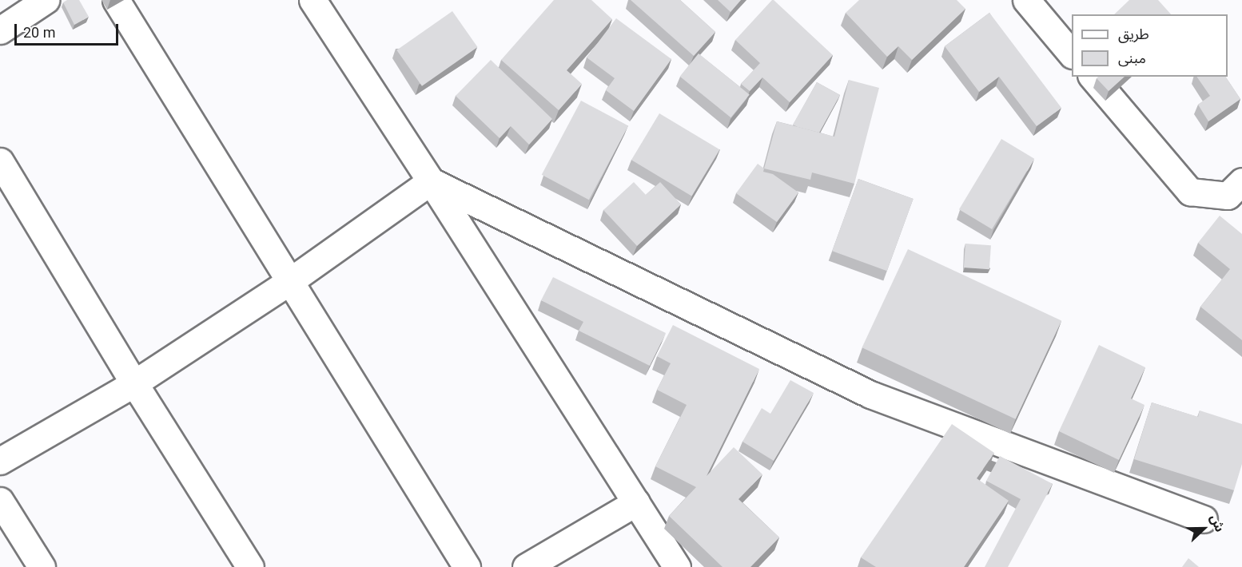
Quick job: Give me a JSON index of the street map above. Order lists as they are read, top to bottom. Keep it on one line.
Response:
{"legend":["طريق","مبنى"],"scale_bar":"20 m","north":"right"}
